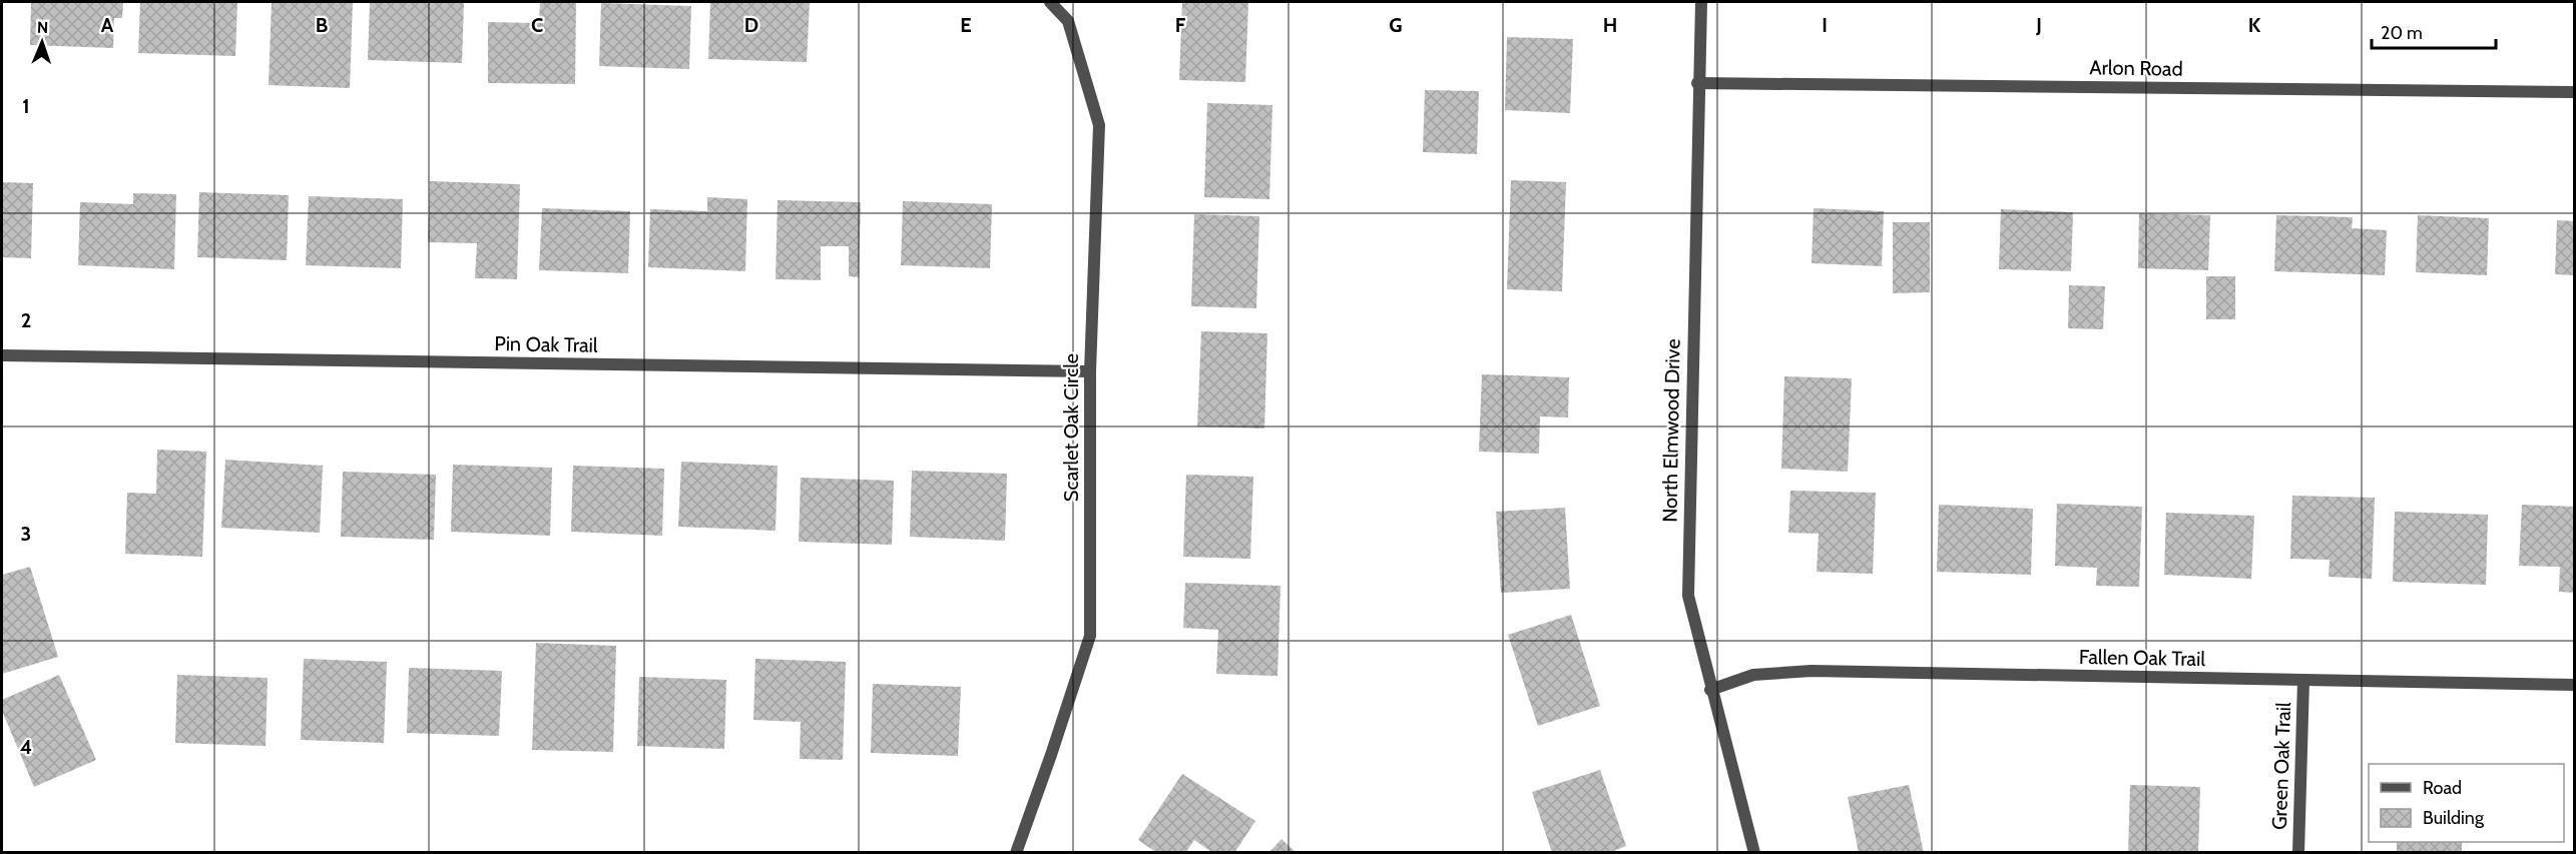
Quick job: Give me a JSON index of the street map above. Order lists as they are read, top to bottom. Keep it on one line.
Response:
{"streets":{"street":["Arlon Road","Pin Oak Trail","Scarlet Oak Circle","North Elmwood Drive","Fallen Oak Trail","Green Oak Trail"]},"crossings":[["Arlon Road","North Elmwood Drive"],["Pin Oak Trail","Scarlet Oak Circle"],["North Elmwood Drive","Fallen Oak Trail"],["Fallen Oak Trail","Green Oak Trail"]],"legend":["Road","Building"],"scale_bar":"20 m","north":"top","grid":{"columns":["A","B","C","D","E","F","G","H","I","J","K"],"rows":["1","2","3","4"]}}
